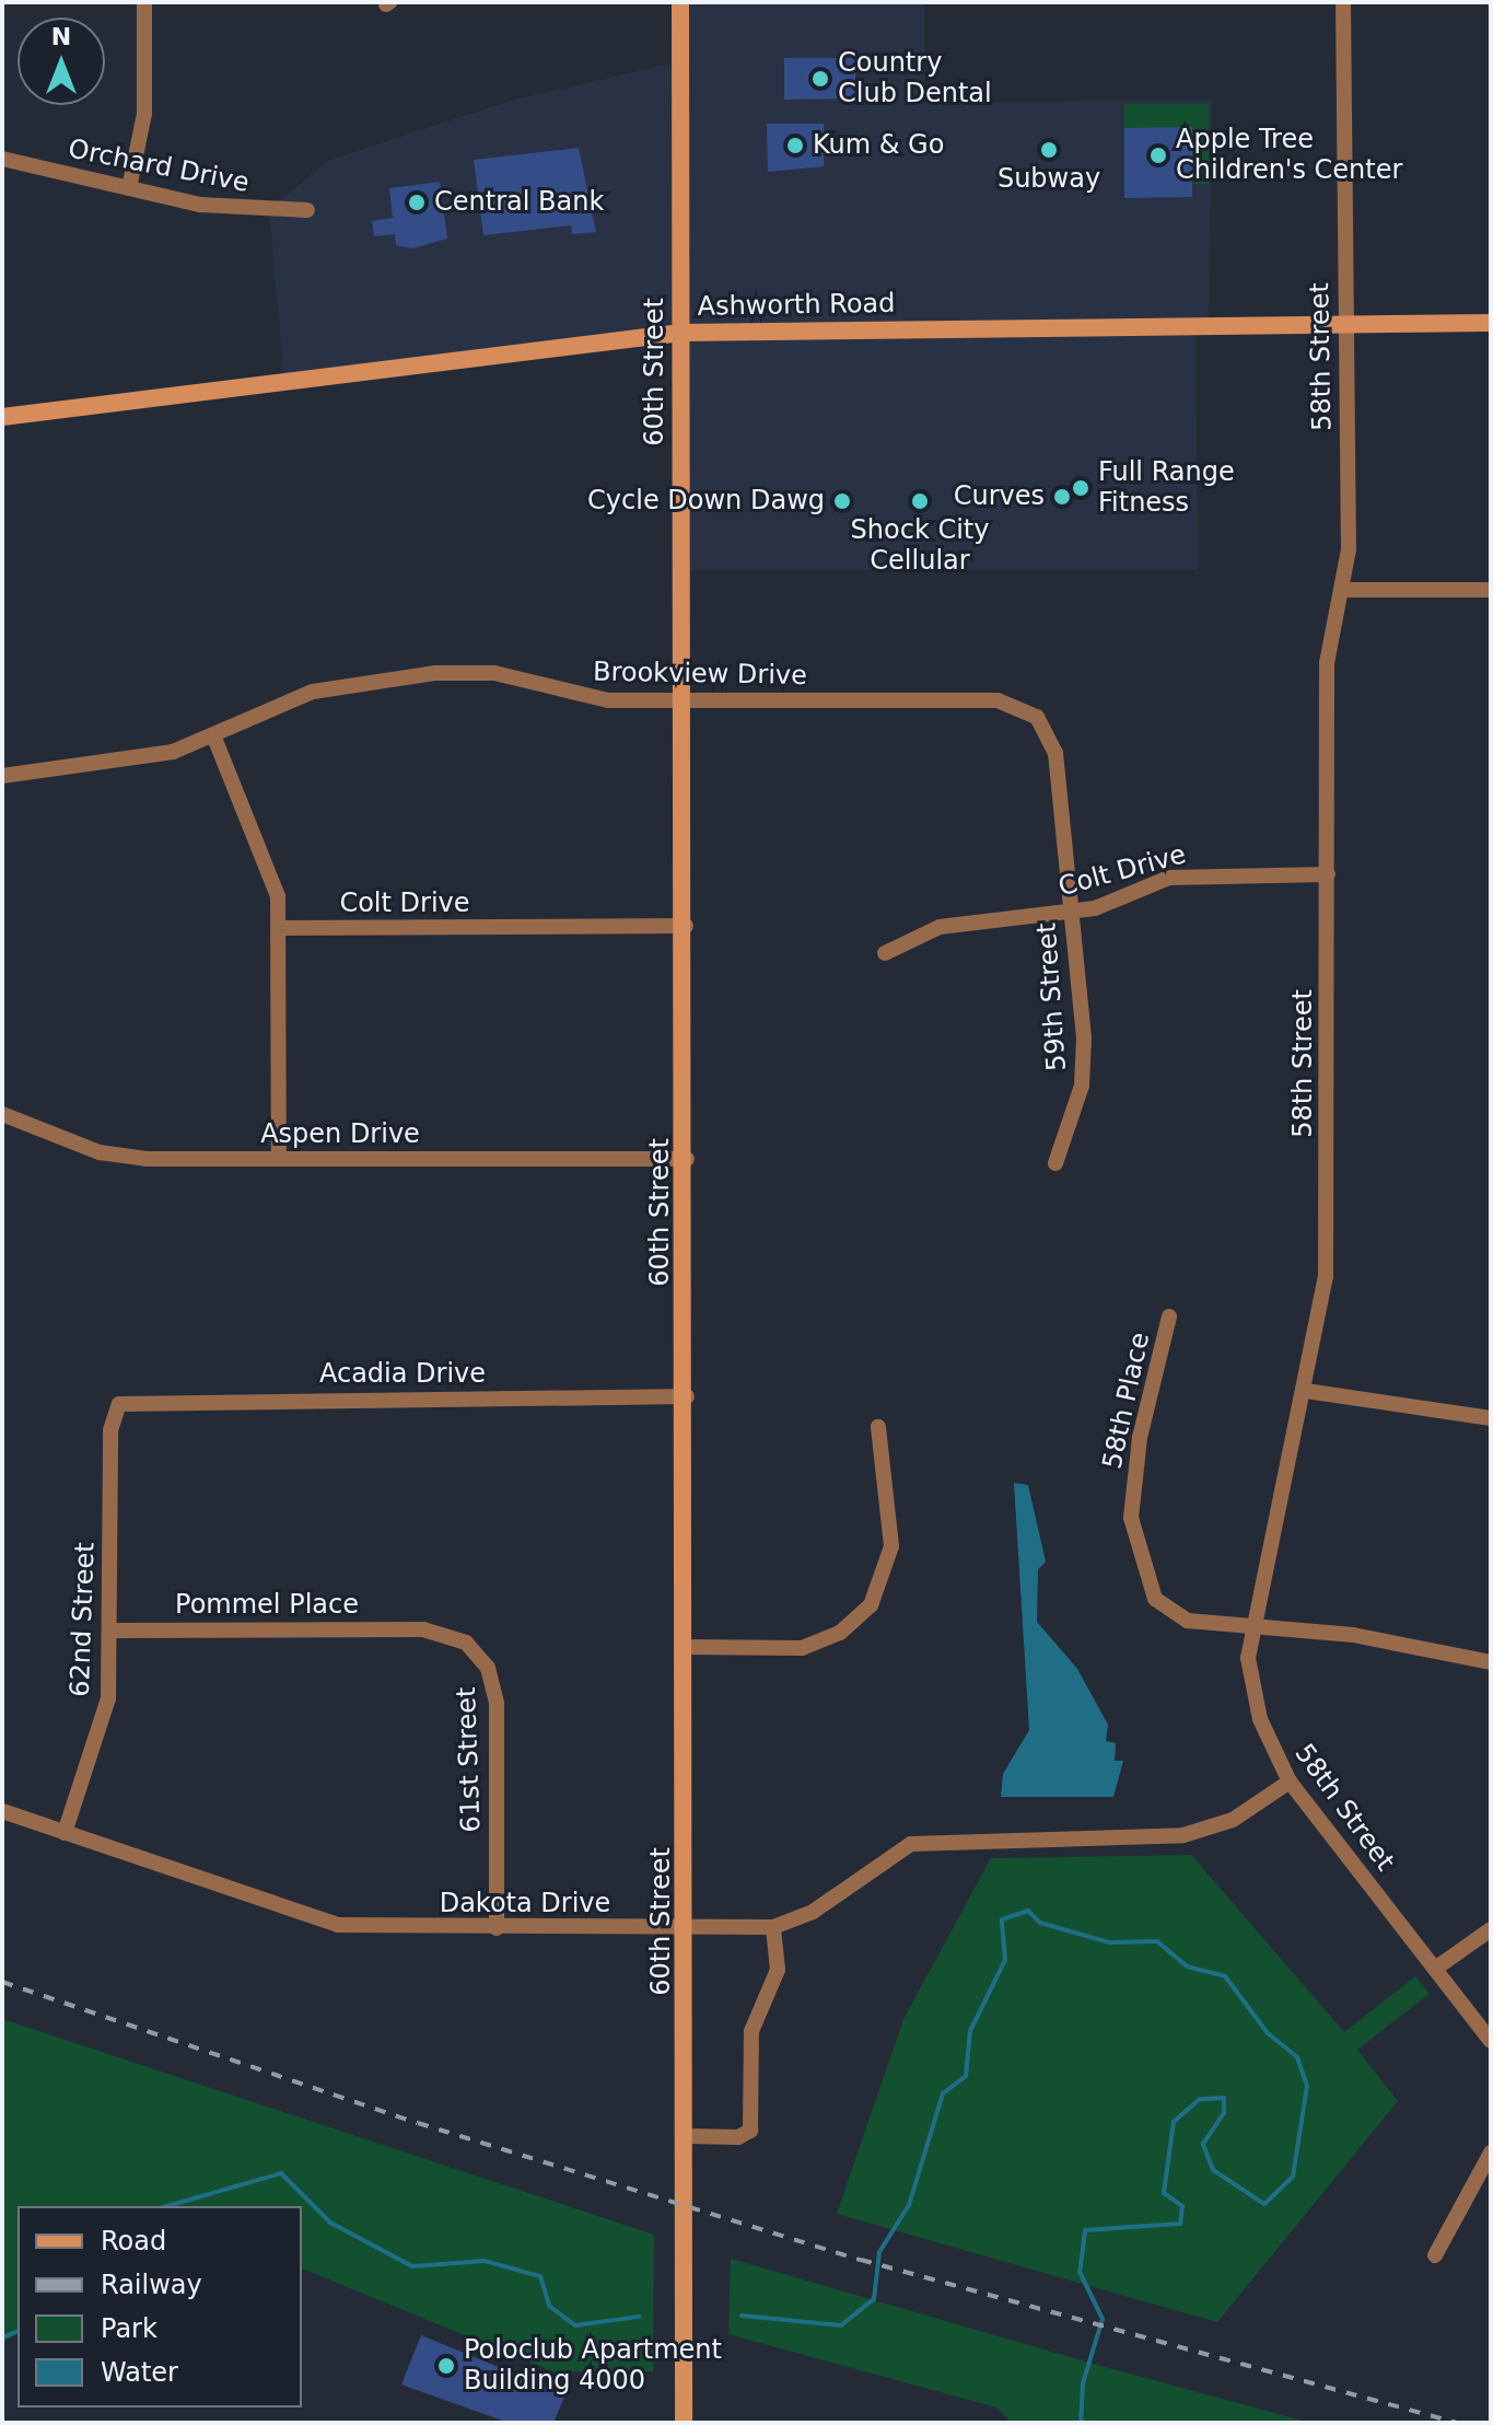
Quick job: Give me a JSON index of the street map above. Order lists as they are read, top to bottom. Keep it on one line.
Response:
{"streets":{"main road":["Ashworth Road","60th Street"],"street":["Orchard Drive","58th Street","Brookview Drive","Colt Drive","59th Street","Aspen Drive","Acadia Drive","58th Place","Pommel Place","62nd Street","61st Street","Dakota Drive"]},"crossings":[["Ashworth Road","58th Street"],["Ashworth Road","60th Street"],["58th Street","Colt Drive"],["58th Street","58th Place"],["58th Street","Dakota Drive"],["60th Street","Brookview Drive"],["60th Street","Colt Drive"],["60th Street","Aspen Drive"],["60th Street","Acadia Drive"],["60th Street","Dakota Drive"],["Brookview Drive","59th Street"],["Colt Drive","59th Street"],["Acadia Drive","62nd Street"],["Pommel Place","62nd Street"],["Pommel Place","61st Street"],["62nd Street","Dakota Drive"],["61st Street","Dakota Drive"]],"places":["Country Club Dental","Kum & Go","Subway","Apple Tree Children's Center","Central Bank","Full Range Fitness","Curves","Cycle Down Dawg","Shock City Cellular","Poloclub Apartment Building 4000"],"legend":["Road","Railway","Park","Water"],"north":"top"}
